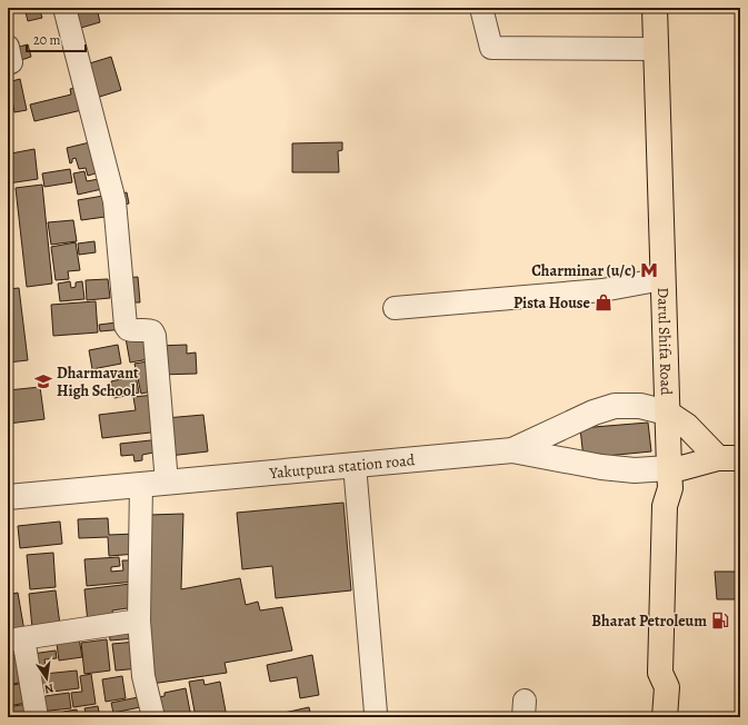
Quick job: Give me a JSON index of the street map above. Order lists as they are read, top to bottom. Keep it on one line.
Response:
{"streets":{"main road":["Darul Shifa Road"],"street":["Yakutpura station road"]},"crossings":[["Darul Shifa Road","Yakutpura station road"]],"places":{"metro station":["Charminar (u/c)"],"shop":["Pista House"],"school or university":["Dharmavant High School"],"fuel station":["Bharat Petroleum"]},"scale_bar":"20 m","north":"bottom"}
